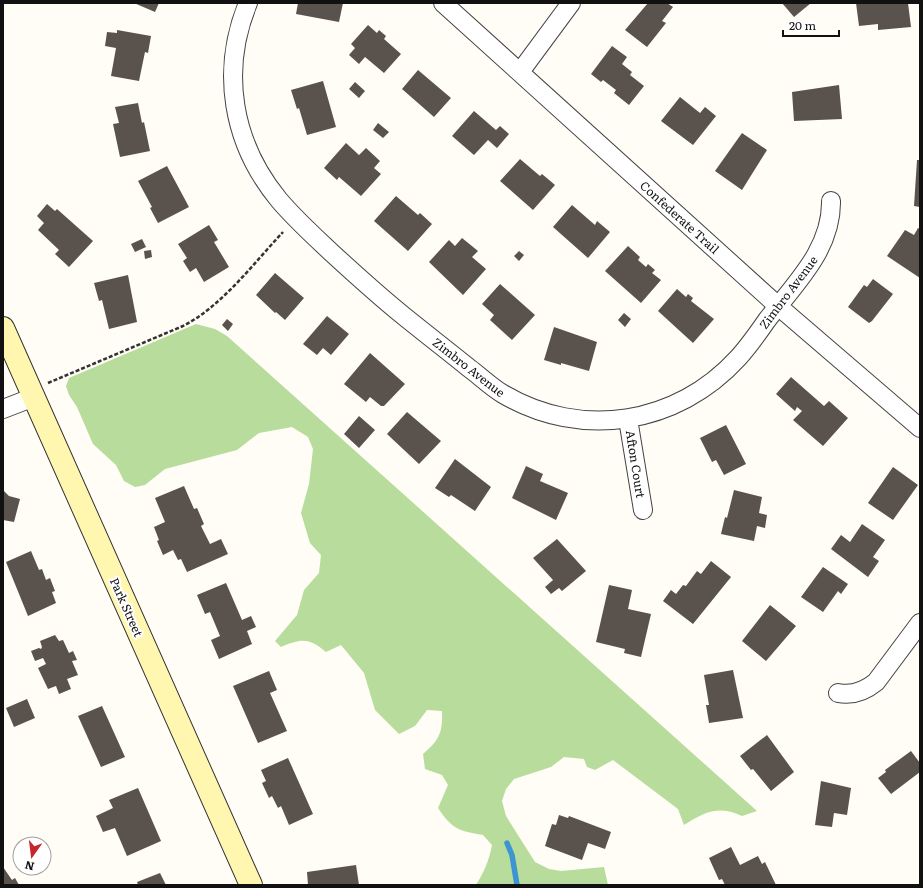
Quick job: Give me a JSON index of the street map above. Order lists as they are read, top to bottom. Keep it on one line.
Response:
{"streets":{"street":["Confederate Trail","Zimbro Avenue","Afton Court","Park Street"]},"crossings":[["Confederate Trail","Zimbro Avenue"],["Zimbro Avenue","Afton Court"]],"scale_bar":"20 m","north":"bottom"}
